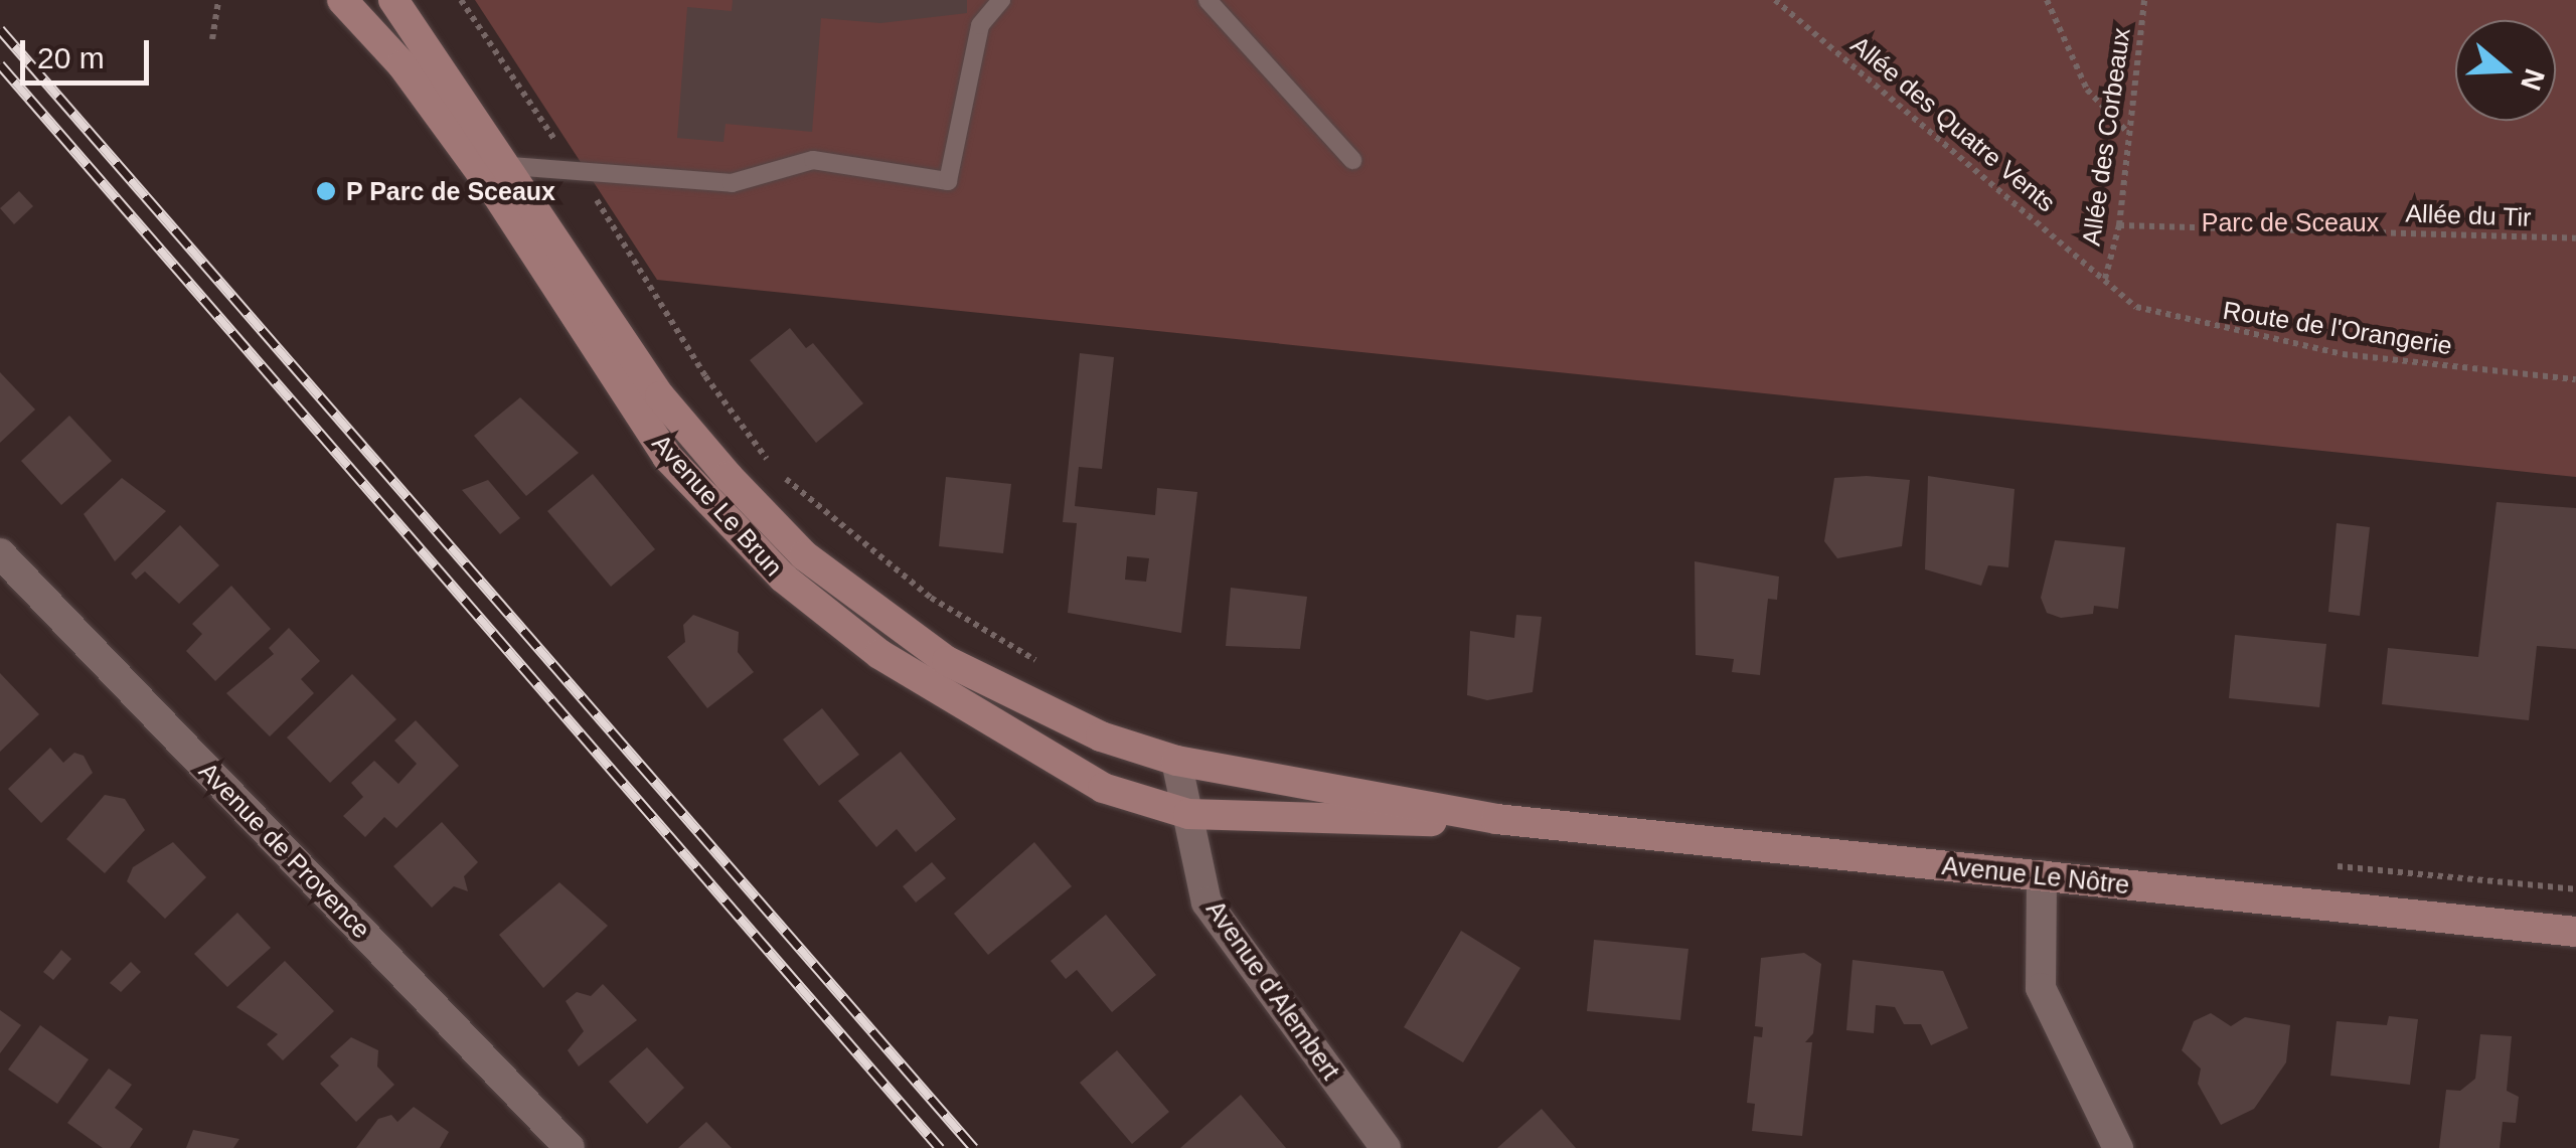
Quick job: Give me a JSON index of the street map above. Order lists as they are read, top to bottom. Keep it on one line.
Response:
{"streets":{"main road":["Avenue Le Brun","Avenue Le Nôtre"],"street":["Avenue de Provence","Avenue d'Alembert"],"path":["Allée des Quatre Vents","Allée des Corbeaux","Allée du Tir","Route de l'Orangerie"]},"crossings":[["Allée des Quatre Vents","Allée des Corbeaux"],["Allée des Quatre Vents","Route de l'Orangerie"],["Allée des Corbeaux","Allée du Tir"],["Allée des Corbeaux","Route de l'Orangerie"],["Avenue Le Brun","Avenue Le Nôtre"],["Avenue Le Brun","Avenue d'Alembert"],["Avenue Le Nôtre","Avenue d'Alembert"]],"parks":["Parc de Sceaux"],"places":["P Parc de Sceaux"],"scale_bar":"20 m","north":"right"}
